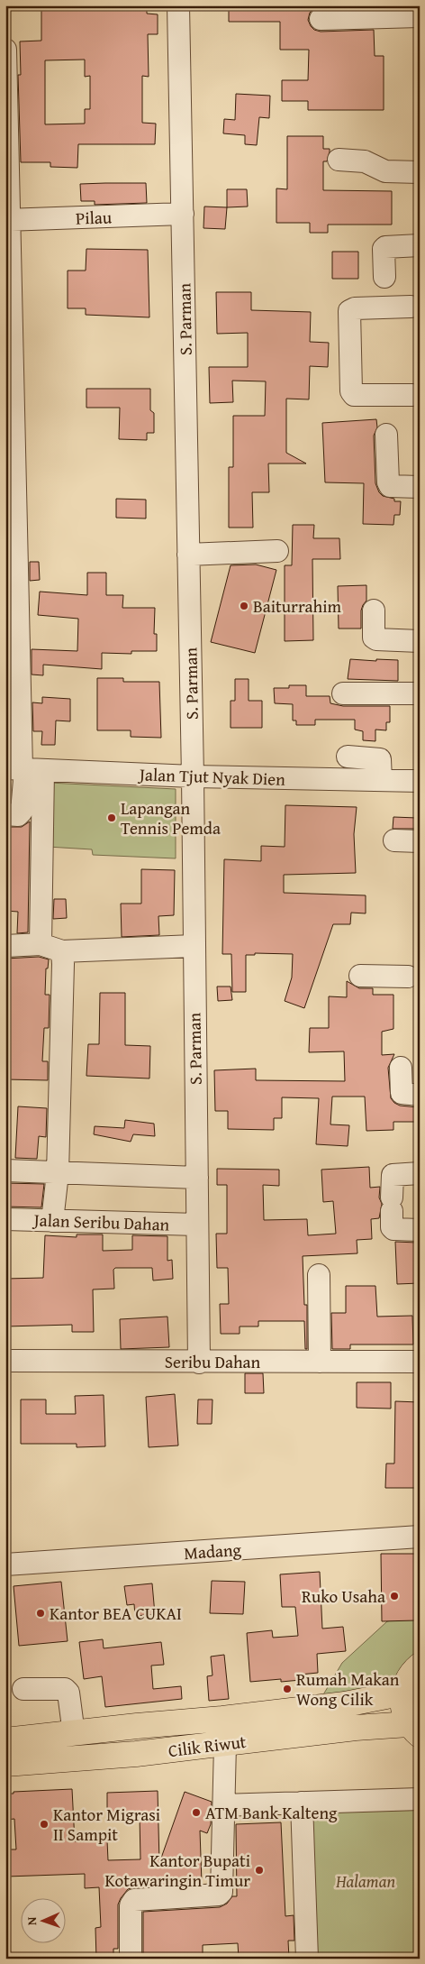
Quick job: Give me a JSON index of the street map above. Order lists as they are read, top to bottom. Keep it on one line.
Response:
{"streets":{"main road":["Cilik Riwut"],"street":["Pilau","S. Parman","Jalan Tjut Nyak Dien","Jalan Seribu Dahan","Seribu Dahan","Madang"]},"crossings":[["Pilau","S. Parman"],["S. Parman","Jalan Tjut Nyak Dien"],["S. Parman","Jalan Seribu Dahan"],["S. Parman","Seribu Dahan"]],"parks":["Halaman"],"places":["Baiturrahim","Lapangan Tennis Pemda","Ruko Usaha","Kantor BEA CUKAI","Rumah Makan Wong Cilik","ATM Bank Kalteng","Kantor Migrasi II Sampit","Kantor Bupati Kotawaringin Timur"],"north":"left"}
